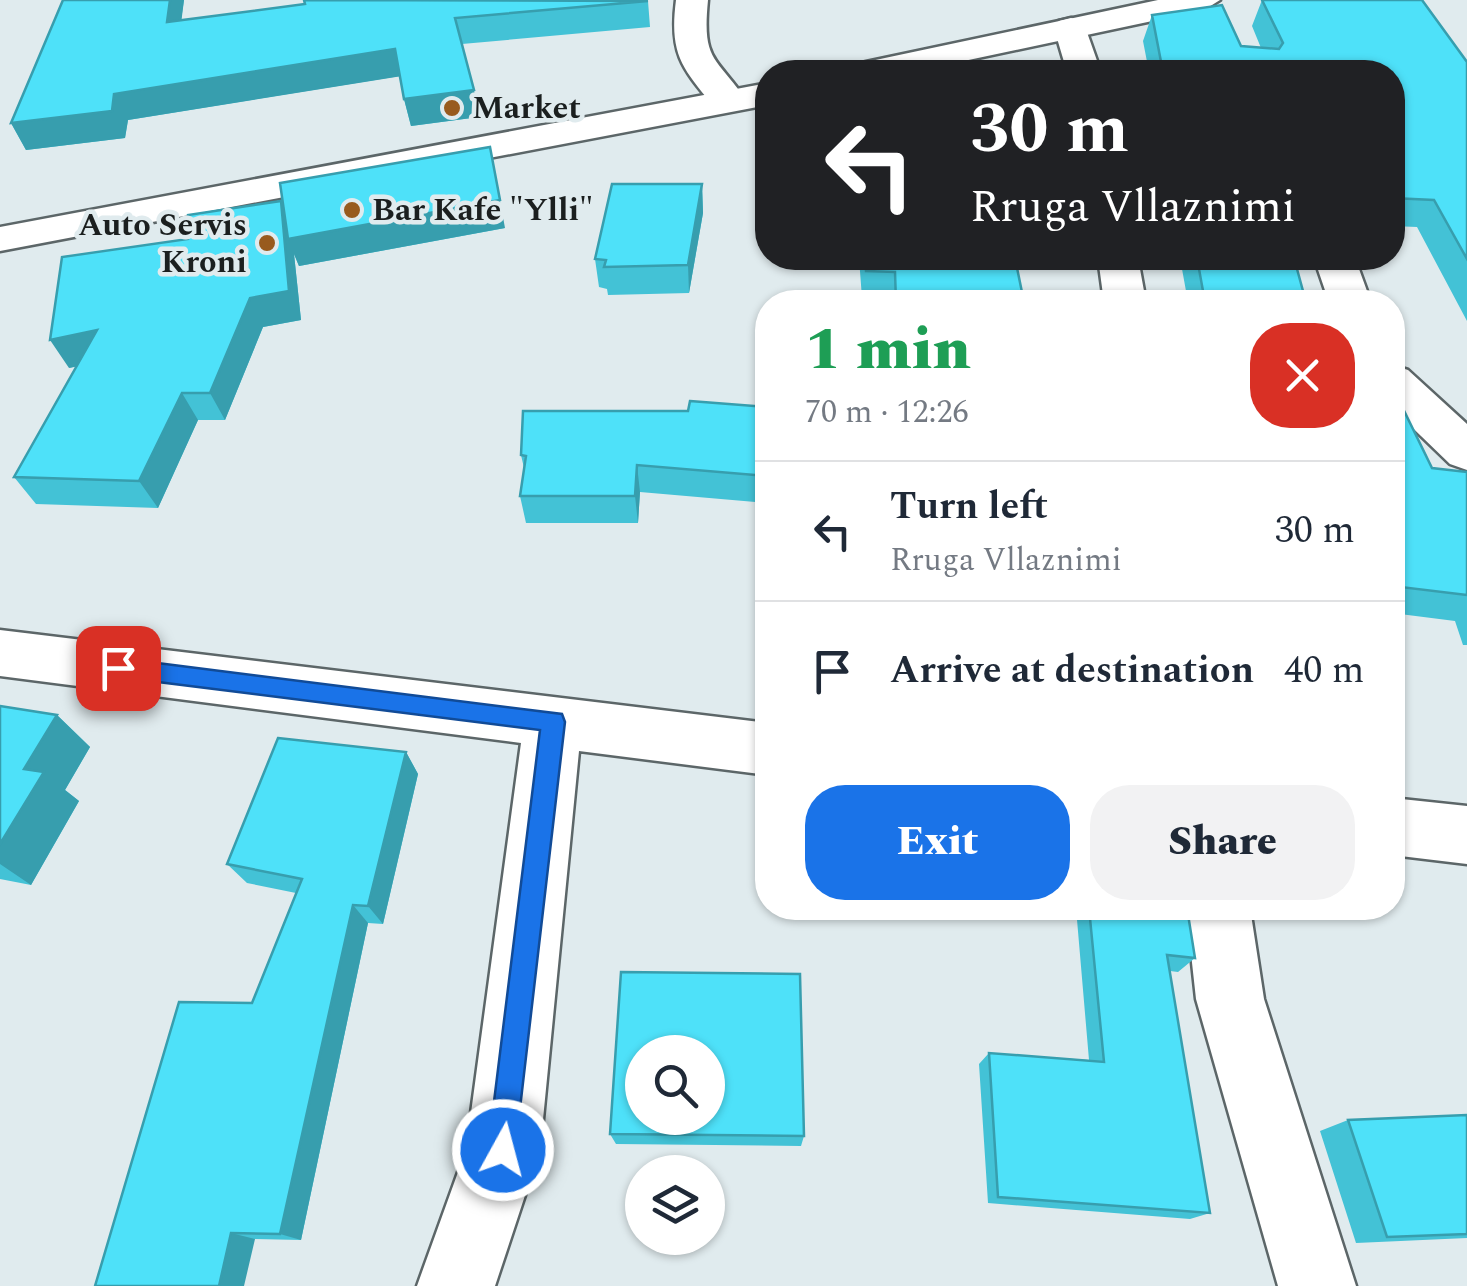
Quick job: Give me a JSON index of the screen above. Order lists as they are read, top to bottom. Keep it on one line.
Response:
{"places":["Market","Bar Kafe \"Ylli\"","Auto Servis Kroni"],"page":{"turn":["30 m","Rruga Vllaznimi"],"heading":["1 min","70 m · 12:26"],"list":[{"name":"Turn left","note":"Rruga Vllaznimi","value":"30 m"},{"name":"Arrive at destination","value":"40 m"}],"buttons":["Exit","Share"]}}
